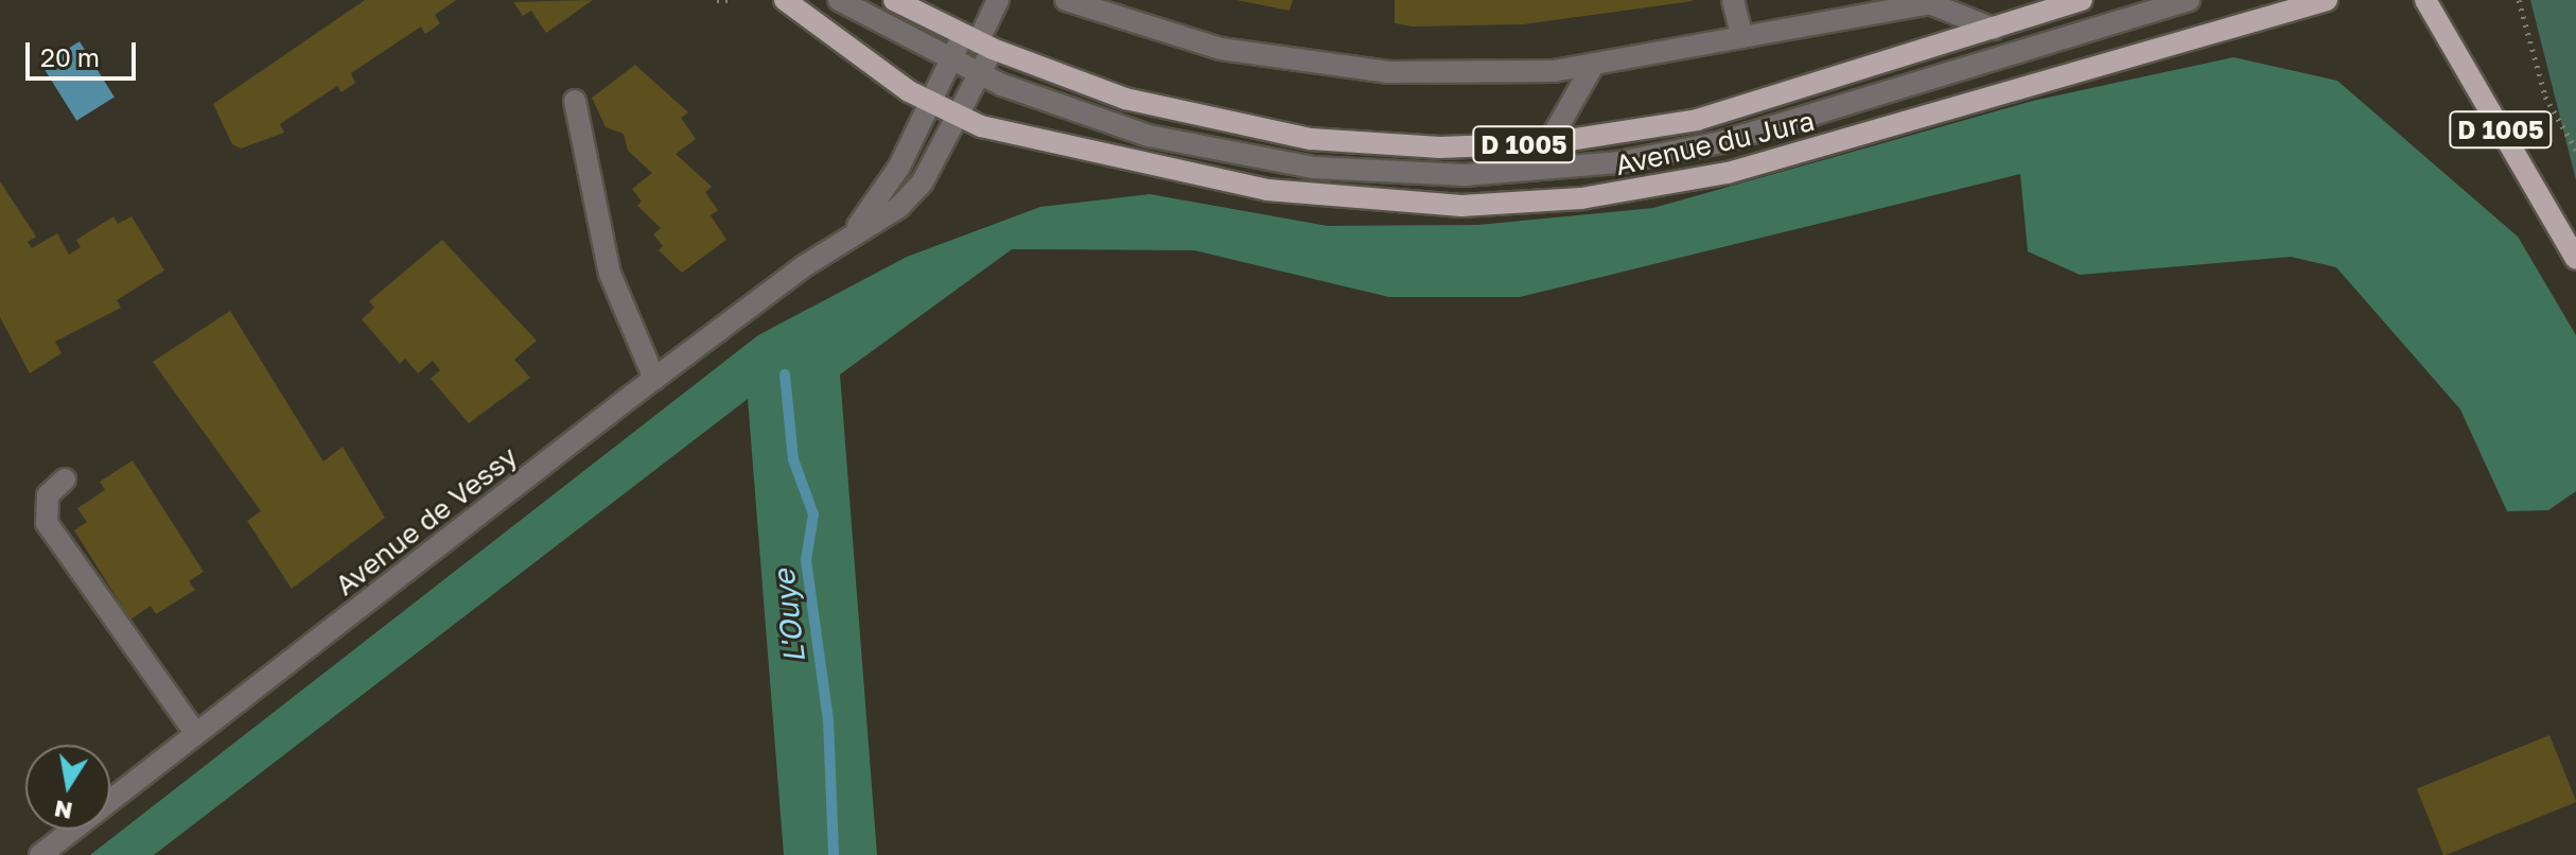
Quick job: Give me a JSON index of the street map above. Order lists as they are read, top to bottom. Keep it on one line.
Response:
{"streets":{"main road":["D 1005","Avenue du Jura"],"street":["Avenue de Vessy"]},"crossings":[["Avenue du Jura","Avenue de Vessy"]],"water":["L'Ouye"],"scale_bar":"20 m","north":"bottom"}
